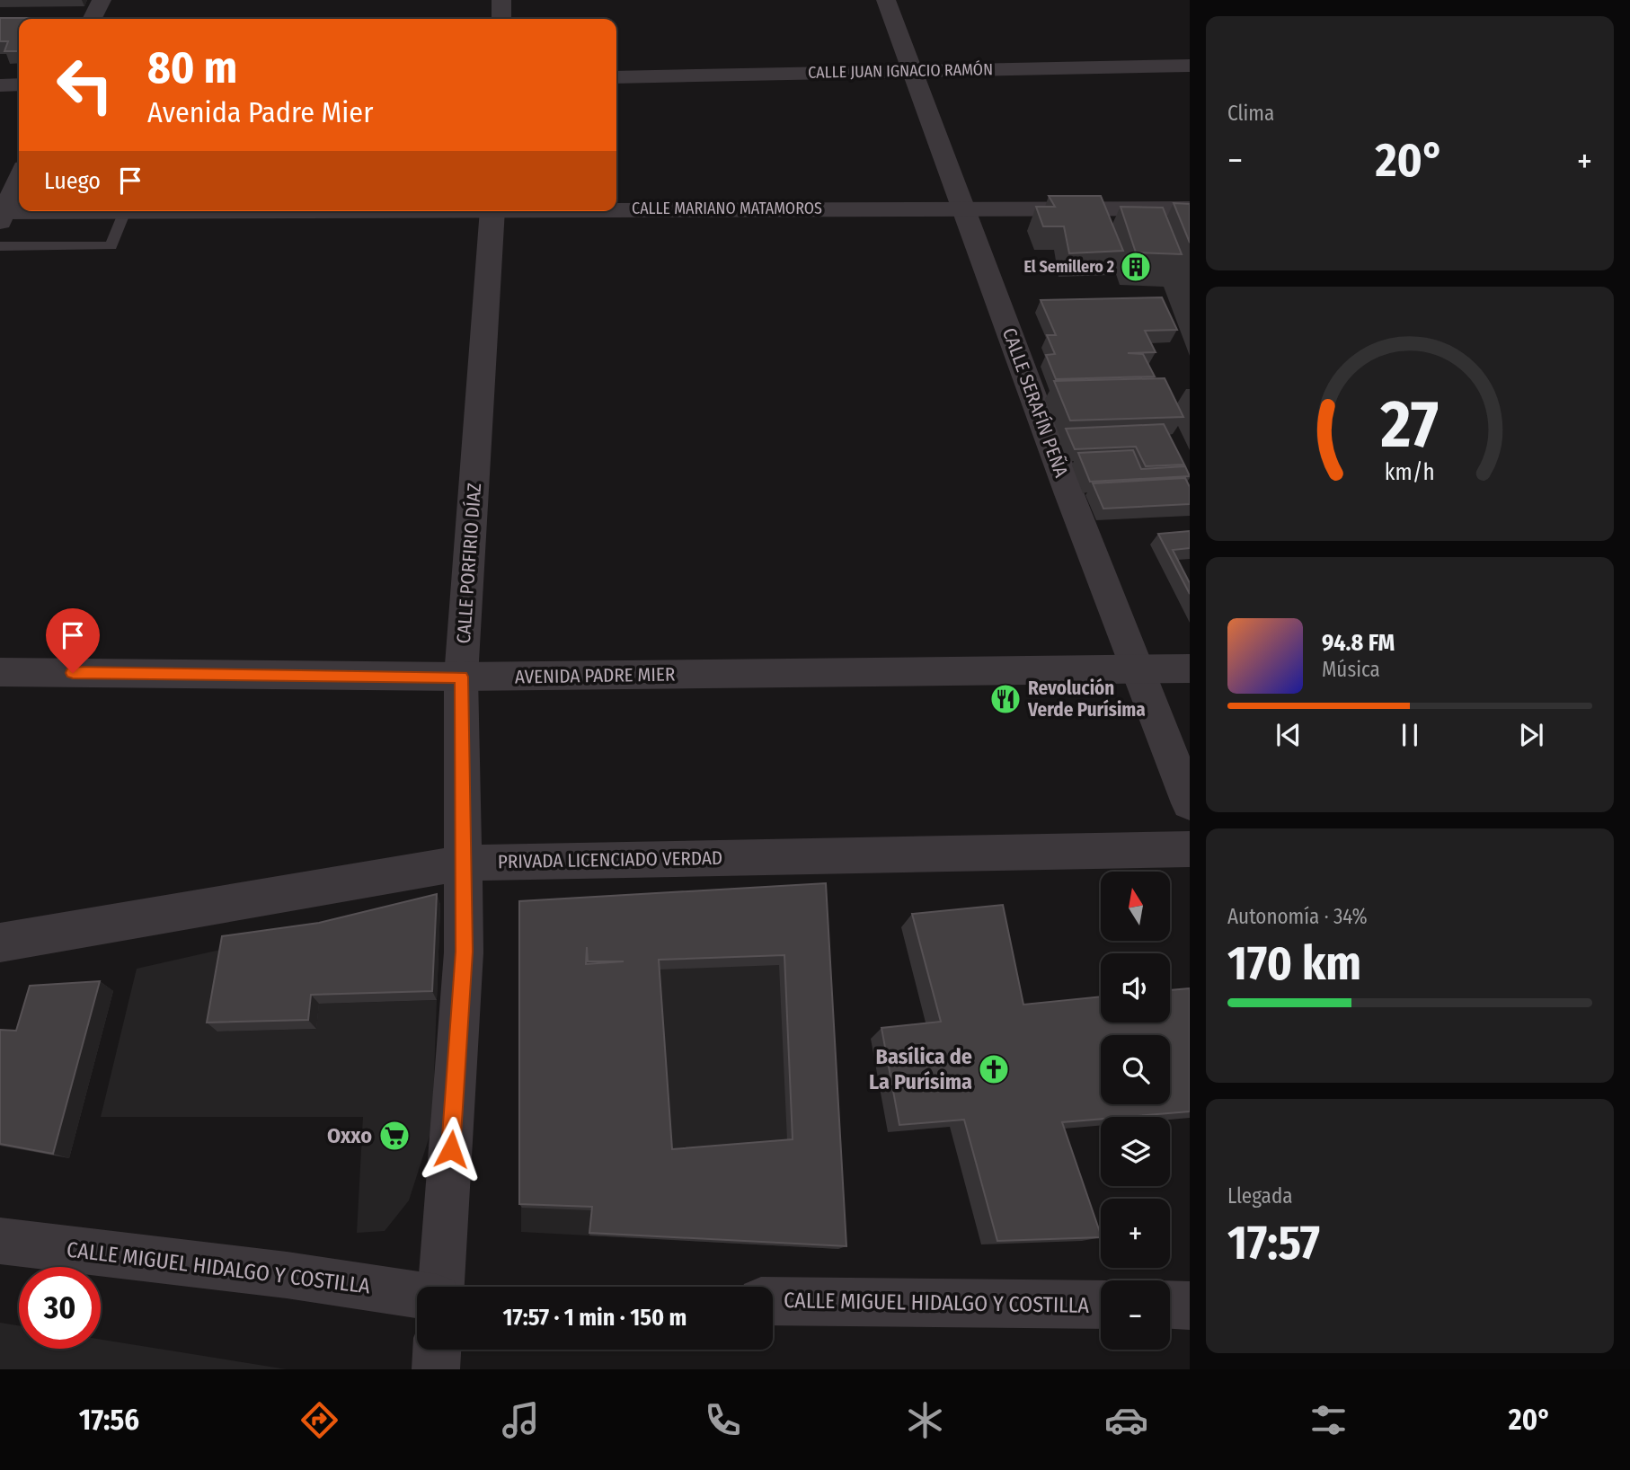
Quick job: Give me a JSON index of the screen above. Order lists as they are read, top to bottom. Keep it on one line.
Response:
{"streets":{"street":["CALLE JUAN IGNACIO RAMÓN","CALLE MARIANO MATAMOROS","CALLE SERAFÍN PEÑA","CALLE PORFIRIO DÍAZ","AVENIDA PADRE MIER","PRIVADA LICENCIADO VERDAD","CALLE MIGUEL HIDALGO Y COSTILLA"]},"crossings":[["CALLE JUAN IGNACIO RAMÓN","CALLE SERAFÍN PEÑA"],["CALLE MARIANO MATAMOROS","CALLE SERAFÍN PEÑA"],["CALLE SERAFÍN PEÑA","AVENIDA PADRE MIER"],["CALLE PORFIRIO DÍAZ","AVENIDA PADRE MIER"],["CALLE PORFIRIO DÍAZ","PRIVADA LICENCIADO VERDAD"]],"places":{"building":["El Semillero 2"],"restaurant":["Revolución Verde Purísima"],"church":["Basílica de La Purísima"],"supermarket":["Oxxo"]},"north":"top","page":{"tile":["Clima",["Autonomía · 34%","170 km"],["Llegada","17:57"]],"turn":["80 m","Avenida Padre Mier"],"heat":["−","20°","+"],"then":"Luego","song":["94.8 FM","Música"],"map_buttons":["+","−"],"limit":"30","trip":"17:57 · 1 min · 150 m","tabs":["17:56","20°"],"gauge":["27","km/h"]}}
